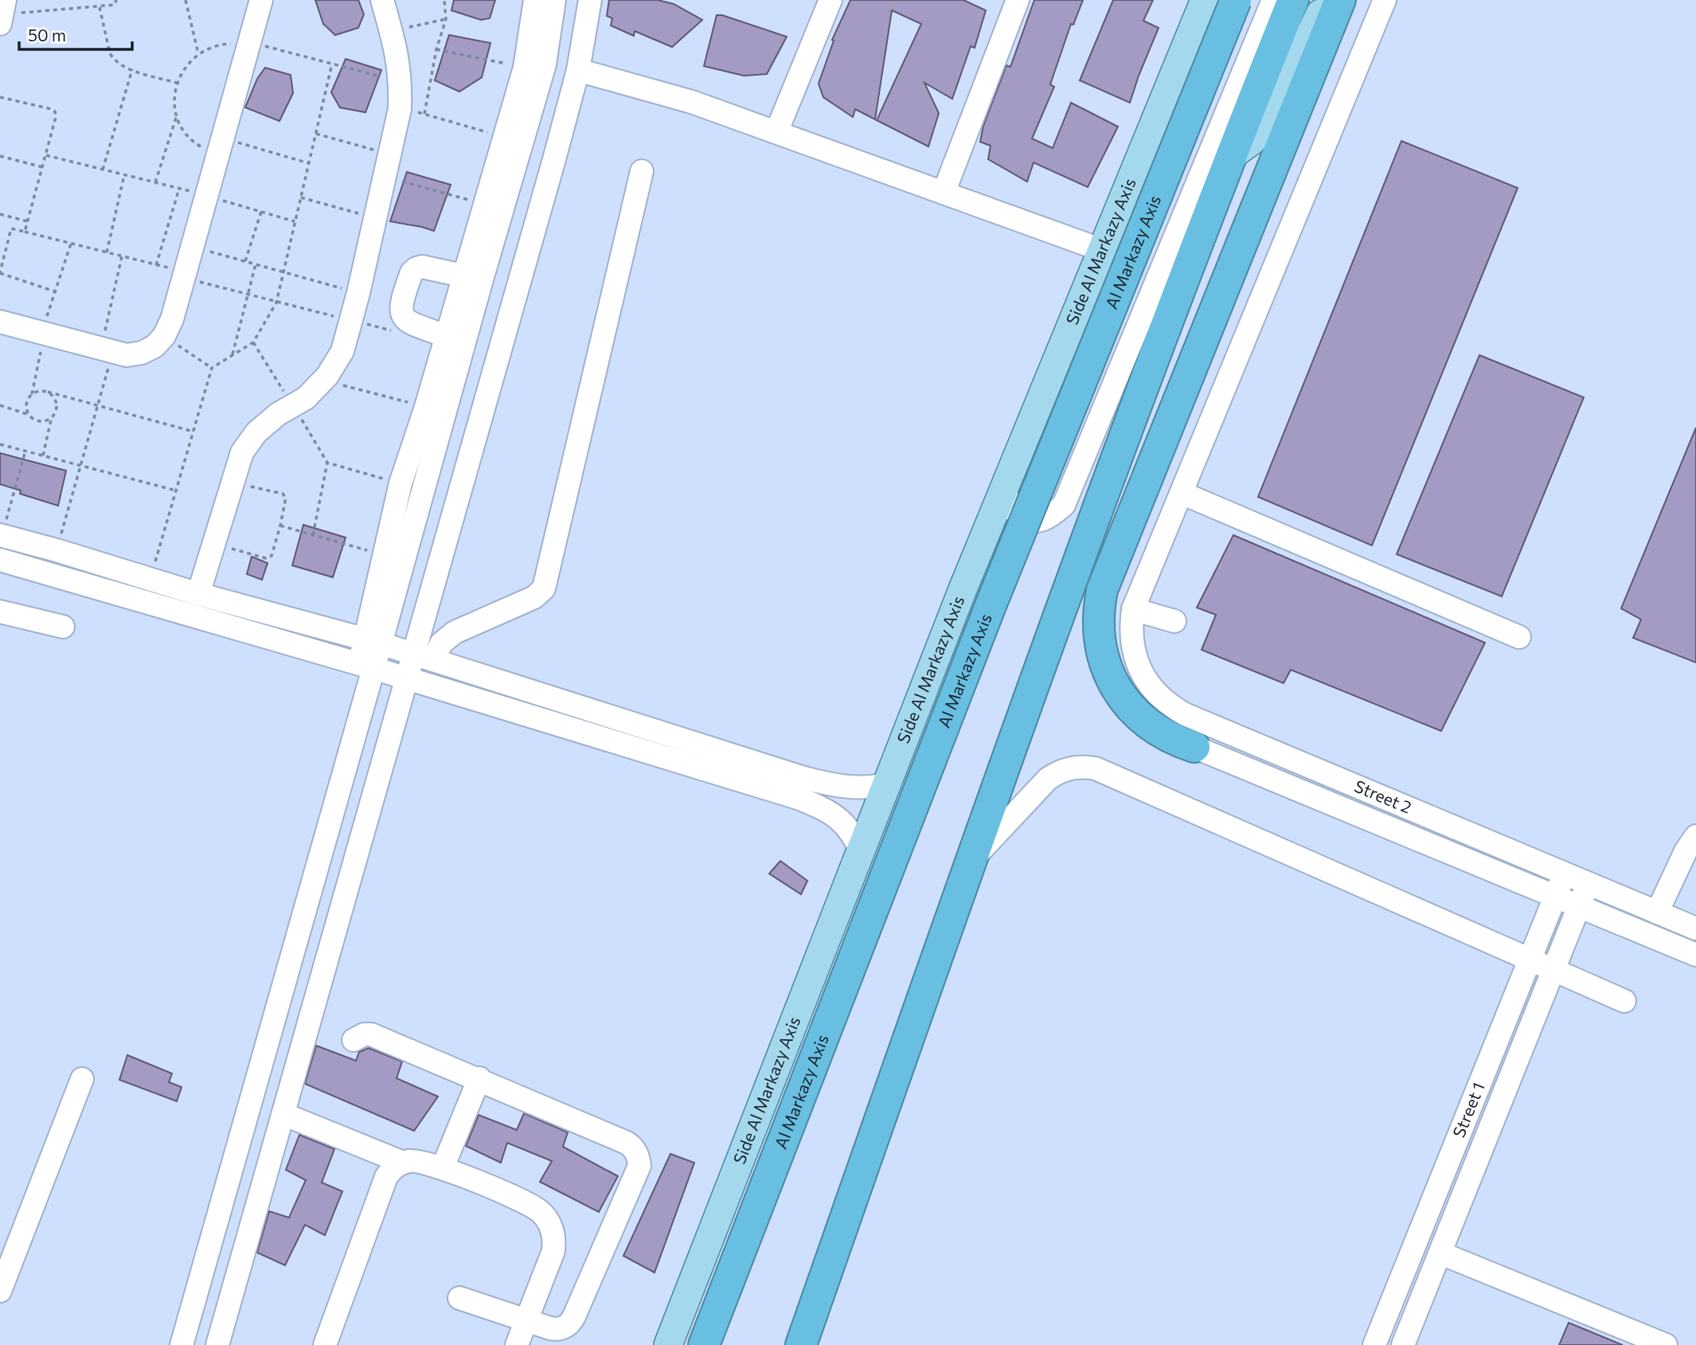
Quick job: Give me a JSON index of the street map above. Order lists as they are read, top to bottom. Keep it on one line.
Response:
{"streets":{"highway":["Al Markazy Axis"],"main road":["Side Al Markazy Axis"],"street":["Street 2","Street 1"]},"crossings":[["Street 2","Street 1"]],"scale_bar":"50 m"}
